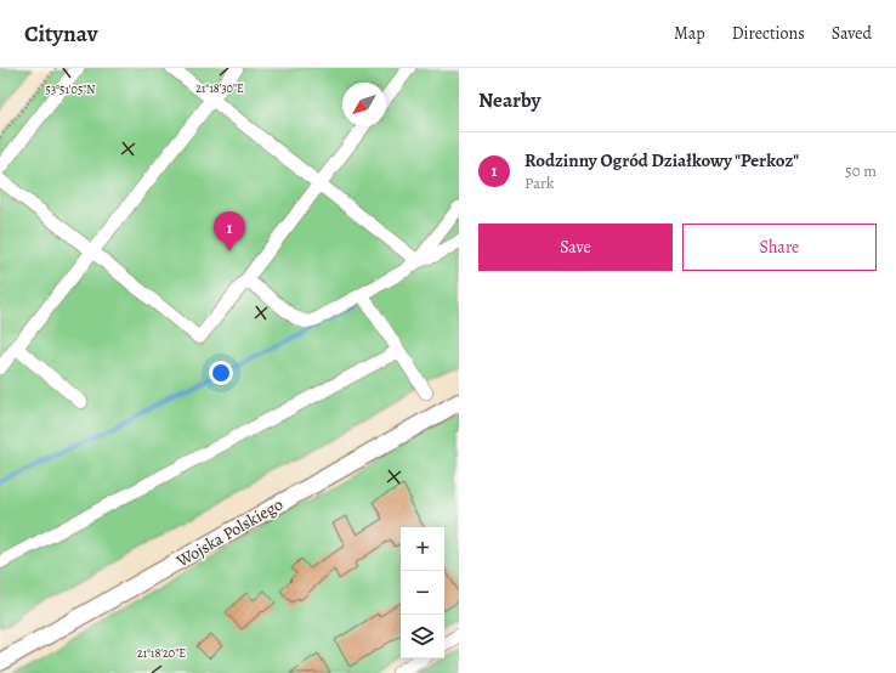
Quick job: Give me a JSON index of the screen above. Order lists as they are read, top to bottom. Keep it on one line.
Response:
{"streets":{"street":["Wojska Polskiego"]},"north":"bottom left","page":{"header":"Citynav","nav":["Map","Directions","Saved"],"heading":"Nearby","list":[{"mark":"1","name":"Rodzinny Ogród Działkowy \"Perkoz\"","note":"Park","value":"50 m"}],"buttons":["Save","Share"],"pins":"1","map_buttons":["+","−"]},"coordinates":["21°18'30\"E","53°51'05\"N","21°18'20\"E"]}
